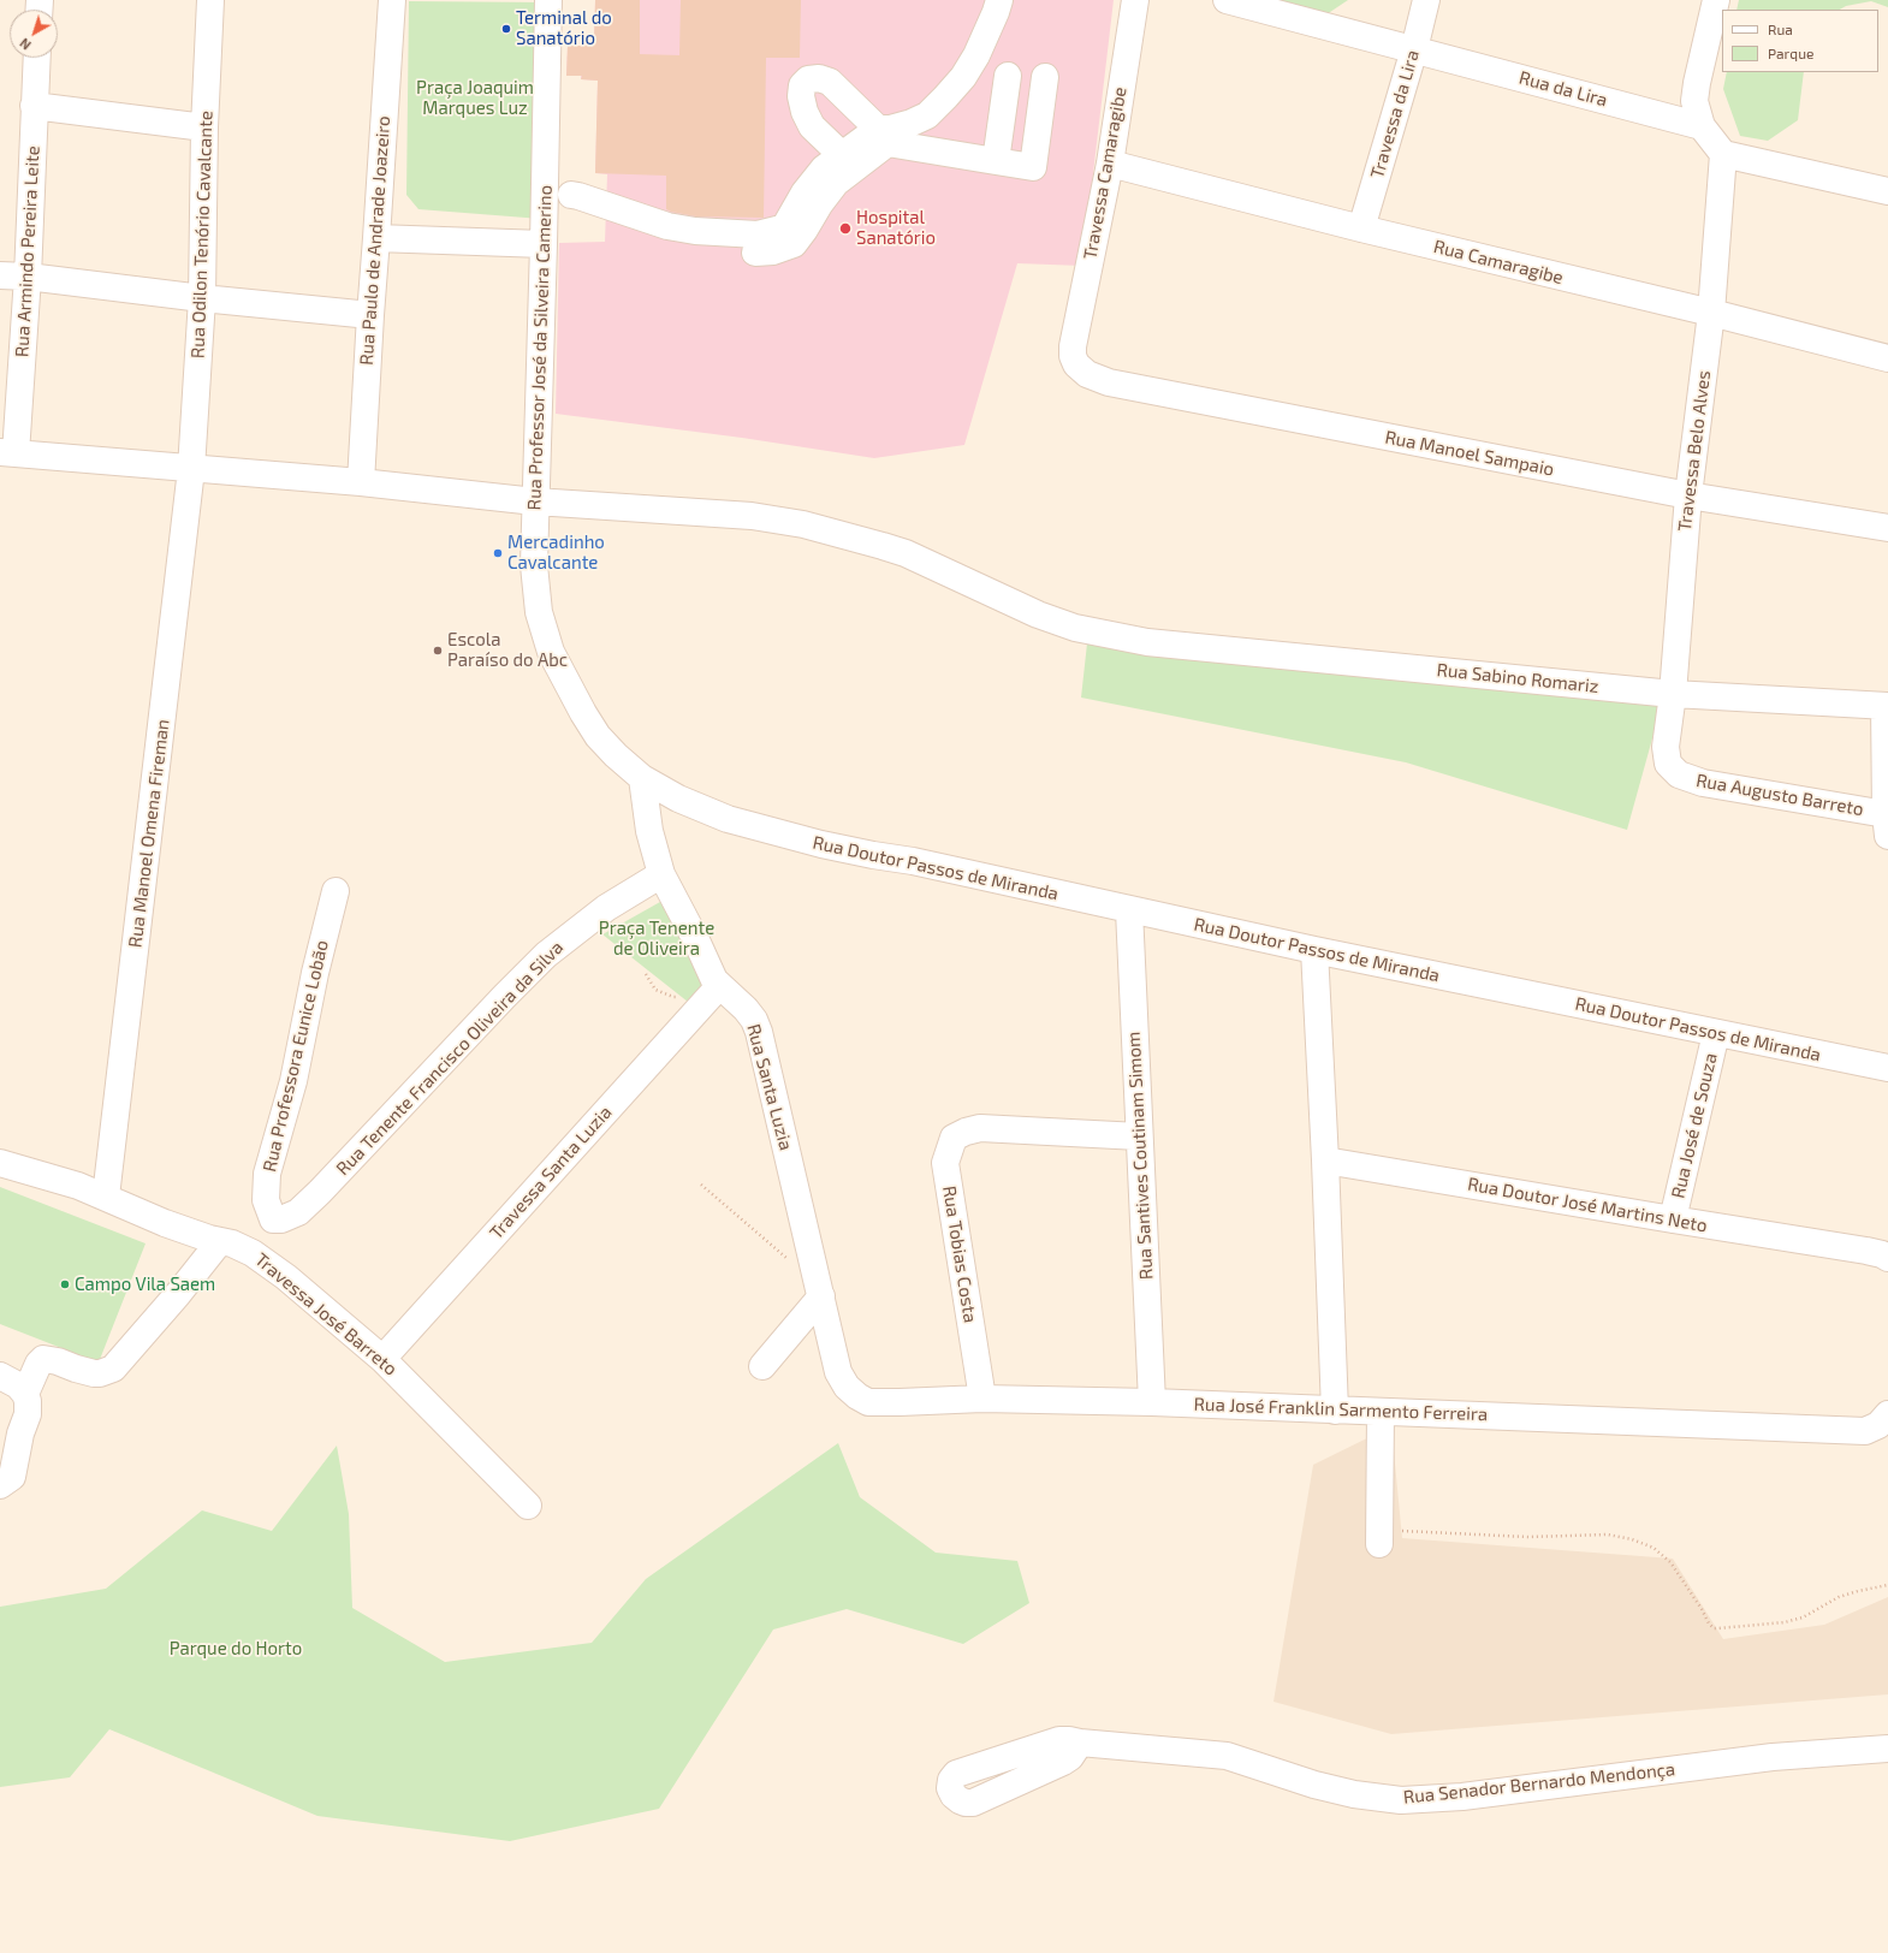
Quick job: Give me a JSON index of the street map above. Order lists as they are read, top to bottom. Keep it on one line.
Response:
{"streets":{"street":["Rua da Lira","Travessa da Lira","Travessa Camaragibe","Rua Odilon Tenório Cavalcante","Rua Paulo de Andrade Joazeiro","Rua Armindo Pereira Leite","Rua Camaragibe","Rua Professor José da Silveira Camerino","Travessa Belo Alves","Rua Manoel Sampaio","Rua Sabino Romariz","Rua Augusto Barreto","Rua Manoel Omena Fireman","Rua Doutor Passos de Miranda","Rua Professora Eunice Lobão","Rua Tenente Francisco Oliveira da Silva","Rua Santa Luzia","Rua José de Souza","Rua Santives Coutinam Simom","Travessa Santa Luzia","Rua Doutor José Martins Neto","Rua Tobias Costa","Travessa José Barreto","Rua José Franklin Sarmento Ferreira","Rua Senador Bernardo Mendonça"]},"crossings":[["Rua da Lira","Travessa da Lira"],["Travessa da Lira","Rua Camaragibe"],["Travessa Camaragibe","Rua Camaragibe"],["Travessa Camaragibe","Rua Manoel Sampaio"],["Rua Odilon Tenório Cavalcante","Rua Sabino Romariz"],["Rua Odilon Tenório Cavalcante","Rua Manoel Omena Fireman"],["Rua Paulo de Andrade Joazeiro","Rua Sabino Romariz"],["Rua Armindo Pereira Leite","Rua Sabino Romariz"],["Rua Camaragibe","Travessa Belo Alves"],["Rua Professor José da Silveira Camerino","Rua Sabino Romariz"],["Rua Professor José da Silveira Camerino","Rua Doutor Passos de Miranda"],["Rua Professor José da Silveira Camerino","Rua Santa Luzia"],["Travessa Belo Alves","Rua Manoel Sampaio"],["Travessa Belo Alves","Rua Sabino Romariz"],["Travessa Belo Alves","Rua Augusto Barreto"],["Rua Sabino Romariz","Rua Manoel Omena Fireman"],["Rua Manoel Omena Fireman","Travessa José Barreto"],["Rua Doutor Passos de Miranda","Rua José de Souza"],["Rua Doutor Passos de Miranda","Rua Santives Coutinam Simom"],["Rua Professora Eunice Lobão","Rua Tenente Francisco Oliveira da Silva"],["Rua Tenente Francisco Oliveira da Silva","Rua Santa Luzia"],["Rua Santa Luzia","Travessa Santa Luzia"],["Rua Santa Luzia","Rua José Franklin Sarmento Ferreira"],["Rua José de Souza","Rua Doutor José Martins Neto"],["Rua Santives Coutinam Simom","Rua Tobias Costa"],["Rua Santives Coutinam Simom","Rua José Franklin Sarmento Ferreira"],["Travessa Santa Luzia","Travessa José Barreto"],["Rua Tobias Costa","Rua José Franklin Sarmento Ferreira"]],"parks":["Praça Joaquim Marques Luz","Praça Tenente de Oliveira","Parque do Horto"],"places":["Terminal do Sanatório","Hospital Sanatório","Mercadinho Cavalcante","Escola Paraíso do Abc","Campo Vila Saem"],"legend":["Rua","Parque"],"north":"bottom left"}
